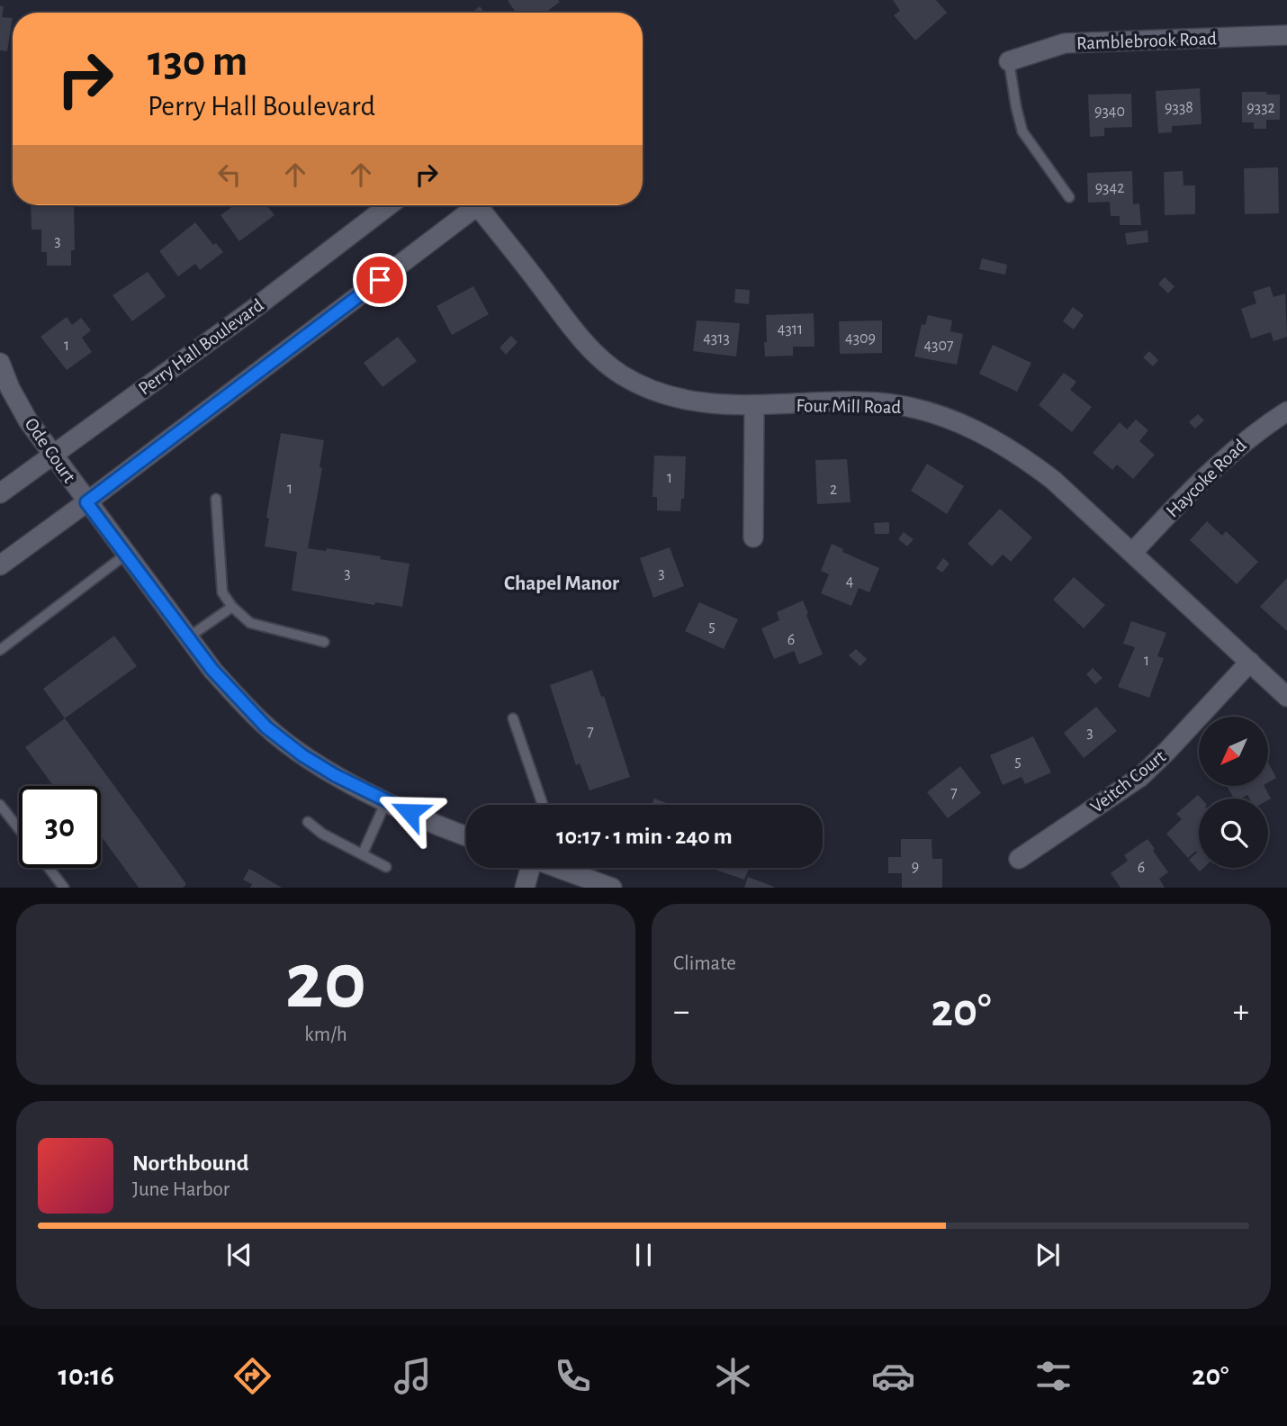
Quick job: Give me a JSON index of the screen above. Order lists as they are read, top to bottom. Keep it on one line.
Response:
{"streets":{"street":["Ramblebrook Road","Perry Hall Boulevard","Four Mill Road","Ode Court","Haycoke Road","Veitch Court"]},"crossings":[["Perry Hall Boulevard","Ode Court"],["Four Mill Road","Haycoke Road"],["Four Mill Road","Veitch Court"]],"districts":["Chapel Manor"],"house_numbers":["9338","9332","9340","9342","3","4311","4313","4309","1","4307","1","1","2","3","3","4","5","6","1","7","3","5","7","9","6"],"north":"bottom left","page":{"turn":["130 m","Perry Hall Boulevard"],"limit":"30","trip":"10:17 · 1 min · 240 m","tile":[["20","km/h"],"Climate"],"heat":["−","20°","+"],"song":["Northbound","June Harbor"],"tabs":["10:16","20°"]}}
